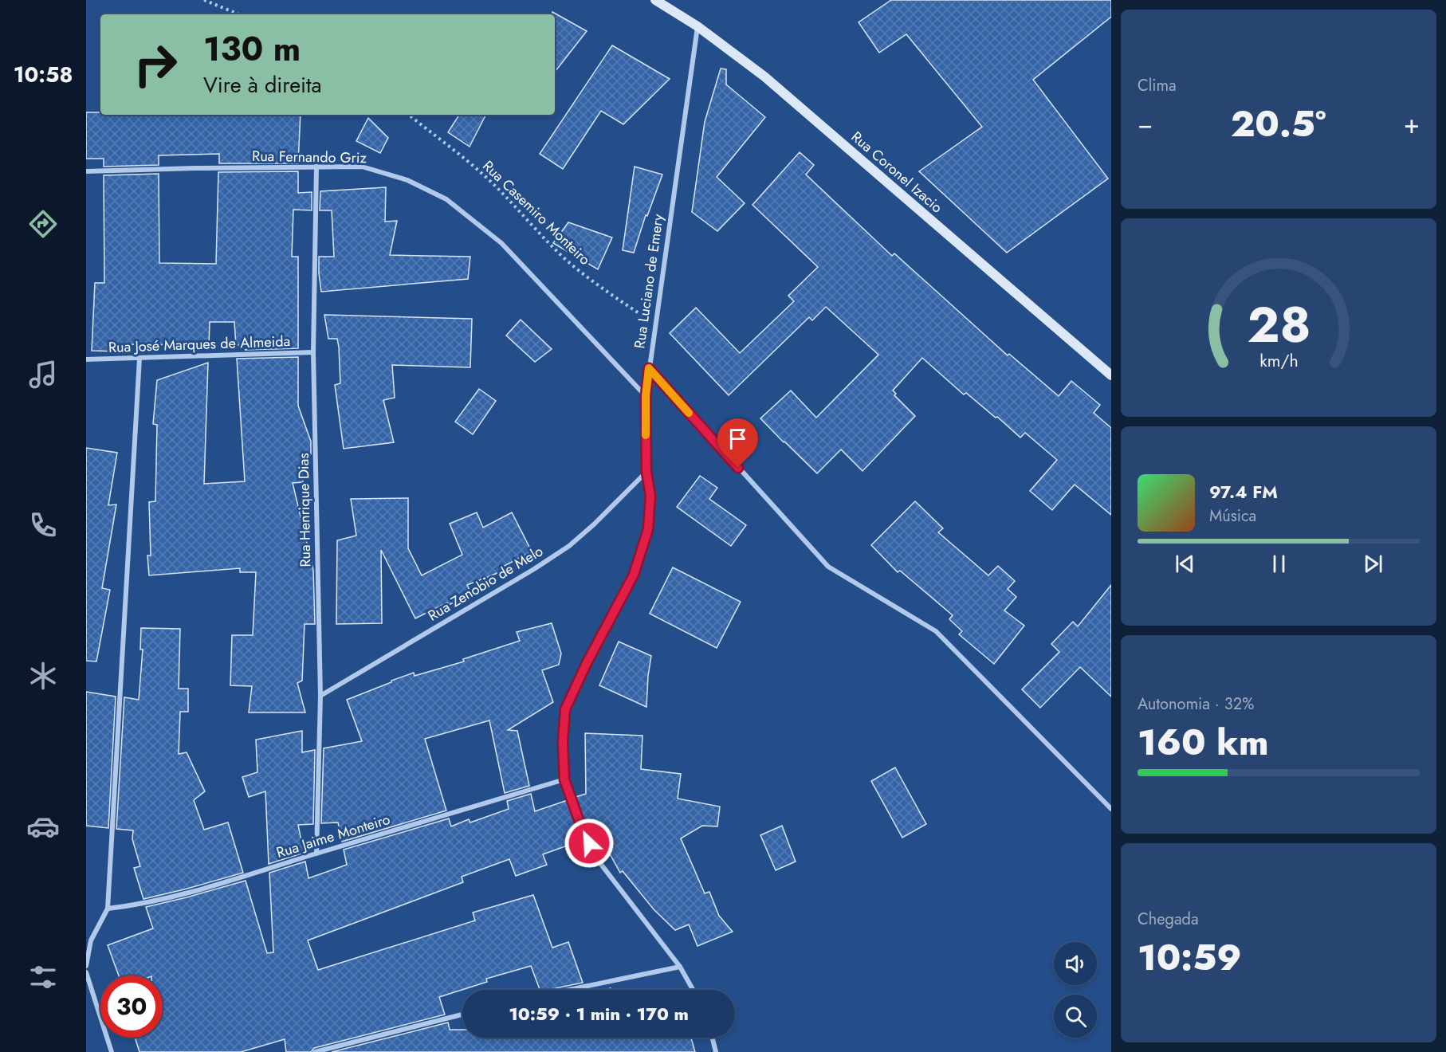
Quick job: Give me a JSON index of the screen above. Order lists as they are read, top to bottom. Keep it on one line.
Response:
{"streets":{"street":["Rua Fernando Griz","Rua Coronel Izacio","Rua Luciano de Emery","Rua José Marques de Almeida","Rua Henrique Dias","Rua Zenobio de Melo","Rua Jaime Monteiro"],"path":["Rua Casemiro Monteiro"]},"crossings":[["Rua Fernando Griz","Rua Luciano de Emery"],["Rua Fernando Griz","Rua Henrique Dias"],["Rua Coronel Izacio","Rua Luciano de Emery"],["Rua Casemiro Monteiro","Rua Luciano de Emery"],["Rua Luciano de Emery","Rua Zenobio de Melo"],["Rua Luciano de Emery","Rua Jaime Monteiro"],["Rua José Marques de Almeida","Rua Henrique Dias"],["Rua Henrique Dias","Rua Zenobio de Melo"],["Rua Henrique Dias","Rua Jaime Monteiro"]],"page":{"tabs":"10:58","tile":["Clima",["Autonomia · 32%","160 km"],["Chegada","10:59"]],"turn":["130 m","Vire à direita"],"heat":["−","20.5°","+"],"song":["97.4 FM","Música"],"limit":"30","trip":"10:59 · 1 min · 170 m","gauge":["28","km/h"]}}
